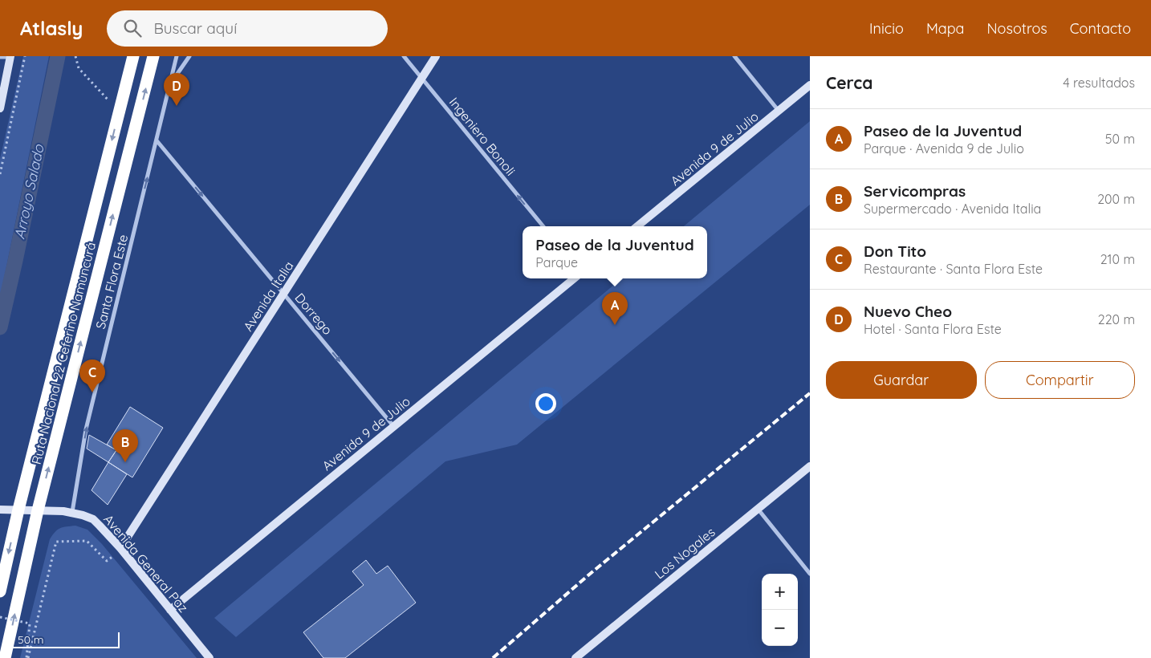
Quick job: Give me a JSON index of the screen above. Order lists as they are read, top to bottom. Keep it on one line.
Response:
{"streets":{"highway":["Ruta Nacional 22 Ceferino Namuncurá"],"main road":["Avenida 9 de Julio","Avenida Italia","Los Nogales","Avenida General Paz"],"street":["Ingeniero Bonoli","Santa Flora Este","Dorrego"]},"crossings":[["Ingeniero Bonoli","Avenida Italia"],["Avenida 9 de Julio","Dorrego"],["Avenida 9 de Julio","Avenida General Paz"],["Santa Flora Este","Dorrego"],["Santa Flora Este","Avenida General Paz"],["Avenida Italia","Dorrego"],["Avenida Italia","Avenida General Paz"],["Ruta Nacional 22 Ceferino Namuncurá","Avenida General Paz"]],"one_way":["Ingeniero Bonoli","Santa Flora Este","Dorrego"],"water":["Arroyo Salado"],"scale_bar":"50 m","page":{"header":"Atlasly","search":"Buscar aquí","nav":["Inicio","Mapa","Nosotros","Contacto"],"heading":["Cerca","4 resultados"],"pins":["D","A","C","B"],"list":[{"mark":"A","name":"Paseo de la Juventud","note":"Parque · Avenida 9 de Julio","value":"50 m"},{"mark":"B","name":"Servicompras","note":"Supermercado · Avenida Italia","value":"200 m"},{"mark":"C","name":"Don Tito","note":"Restaurante · Santa Flora Este","value":"210 m"},{"mark":"D","name":"Nuevo Cheo","note":"Hotel · Santa Flora Este","value":"220 m"}],"popup":["Paseo de la Juventud","Parque"],"buttons":["Guardar","Compartir"],"map_buttons":["+","−"],"scale":"50 m"}}
